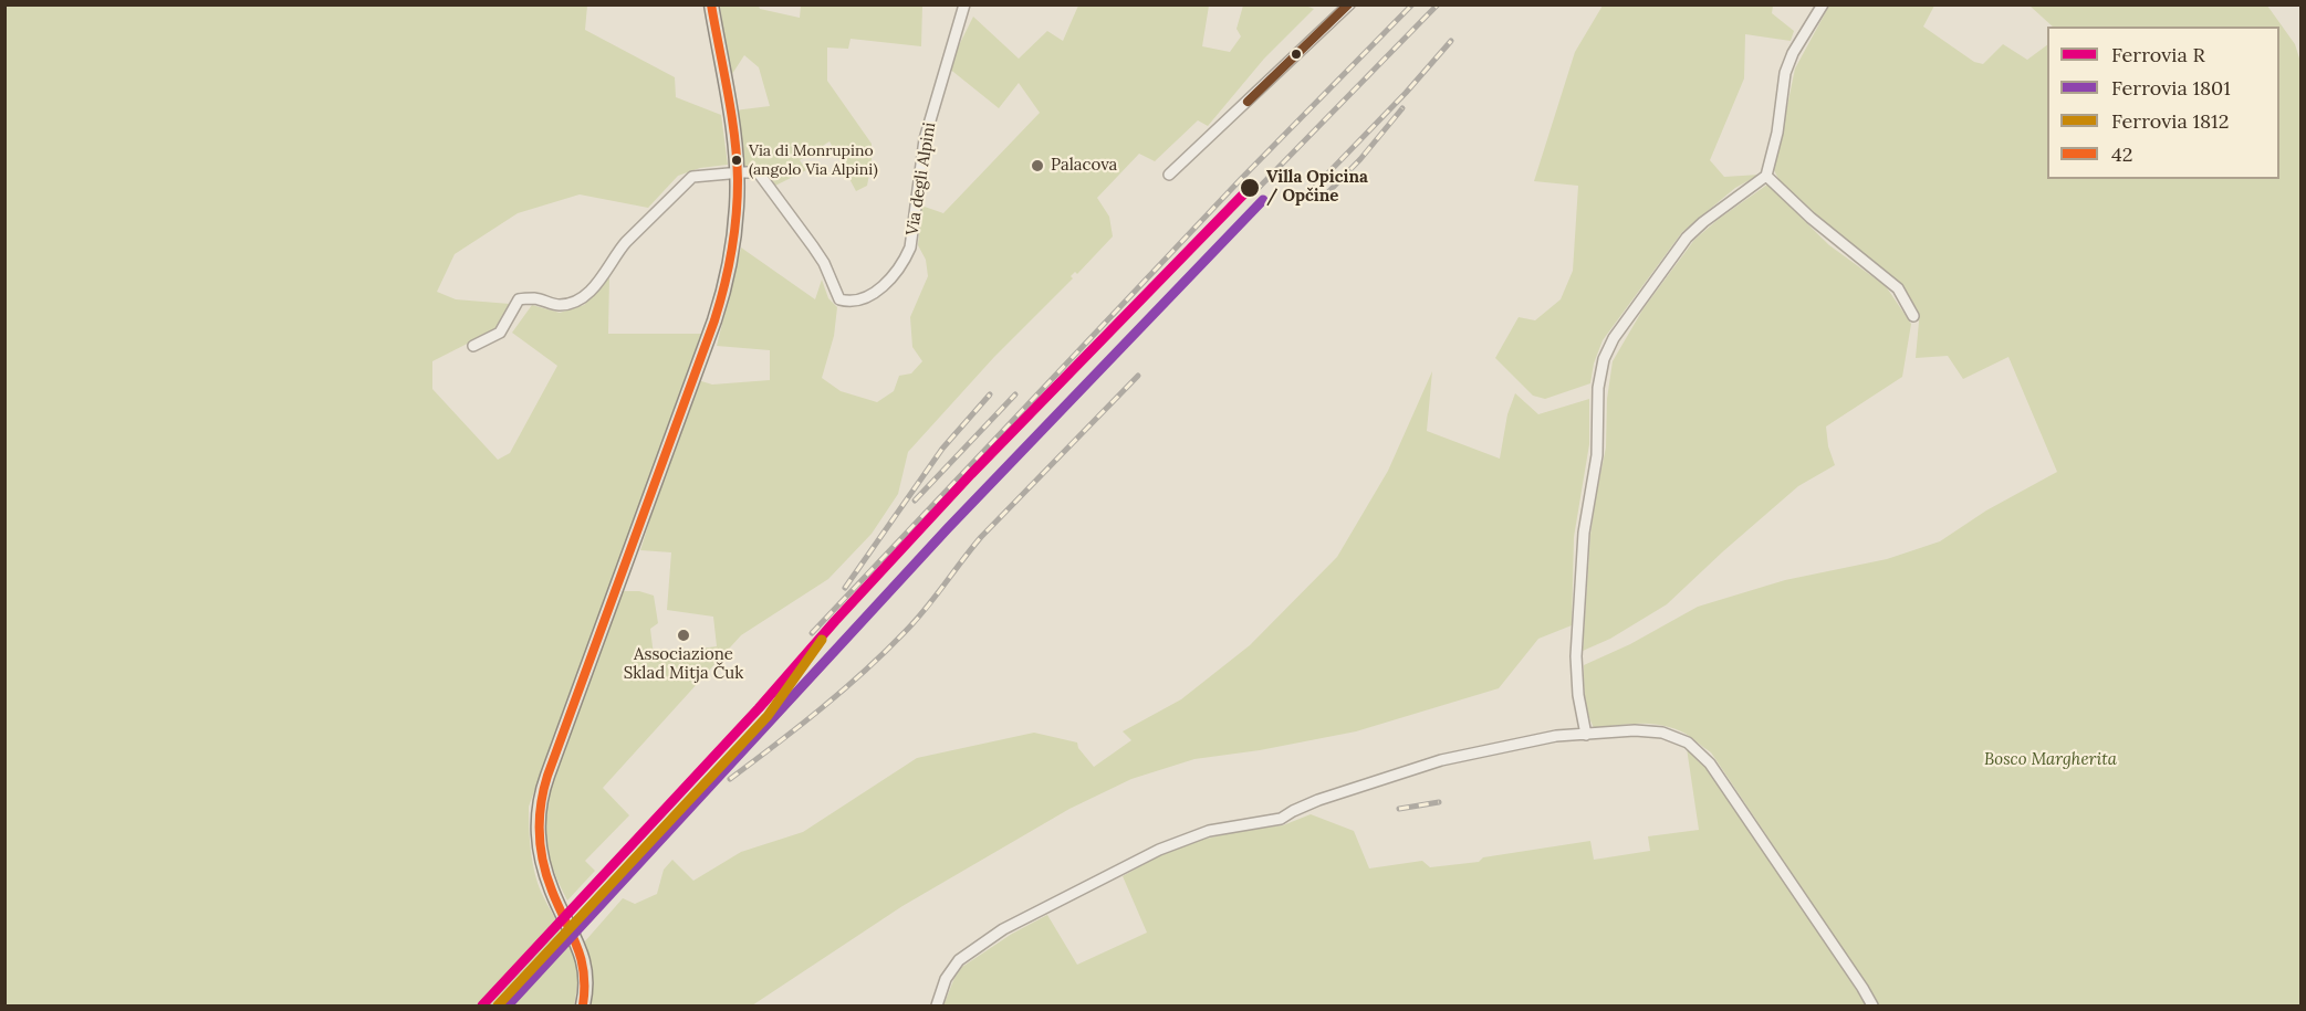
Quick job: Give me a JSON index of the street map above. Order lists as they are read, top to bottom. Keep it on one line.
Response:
{"streets":{"street":["Via degli Alpini"]},"parks":["Bosco Margherita"],"places":["Via di Monrupino (angolo Via Alpini)","Palacova","Villa Opicina / Opčine","Associazione Sklad Mitja Čuk"],"lines":["transit line 42","rail line R","rail line 1801","rail line 1812"],"legend":["Ferrovia R","Ferrovia 1801","Ferrovia 1812","42"]}
